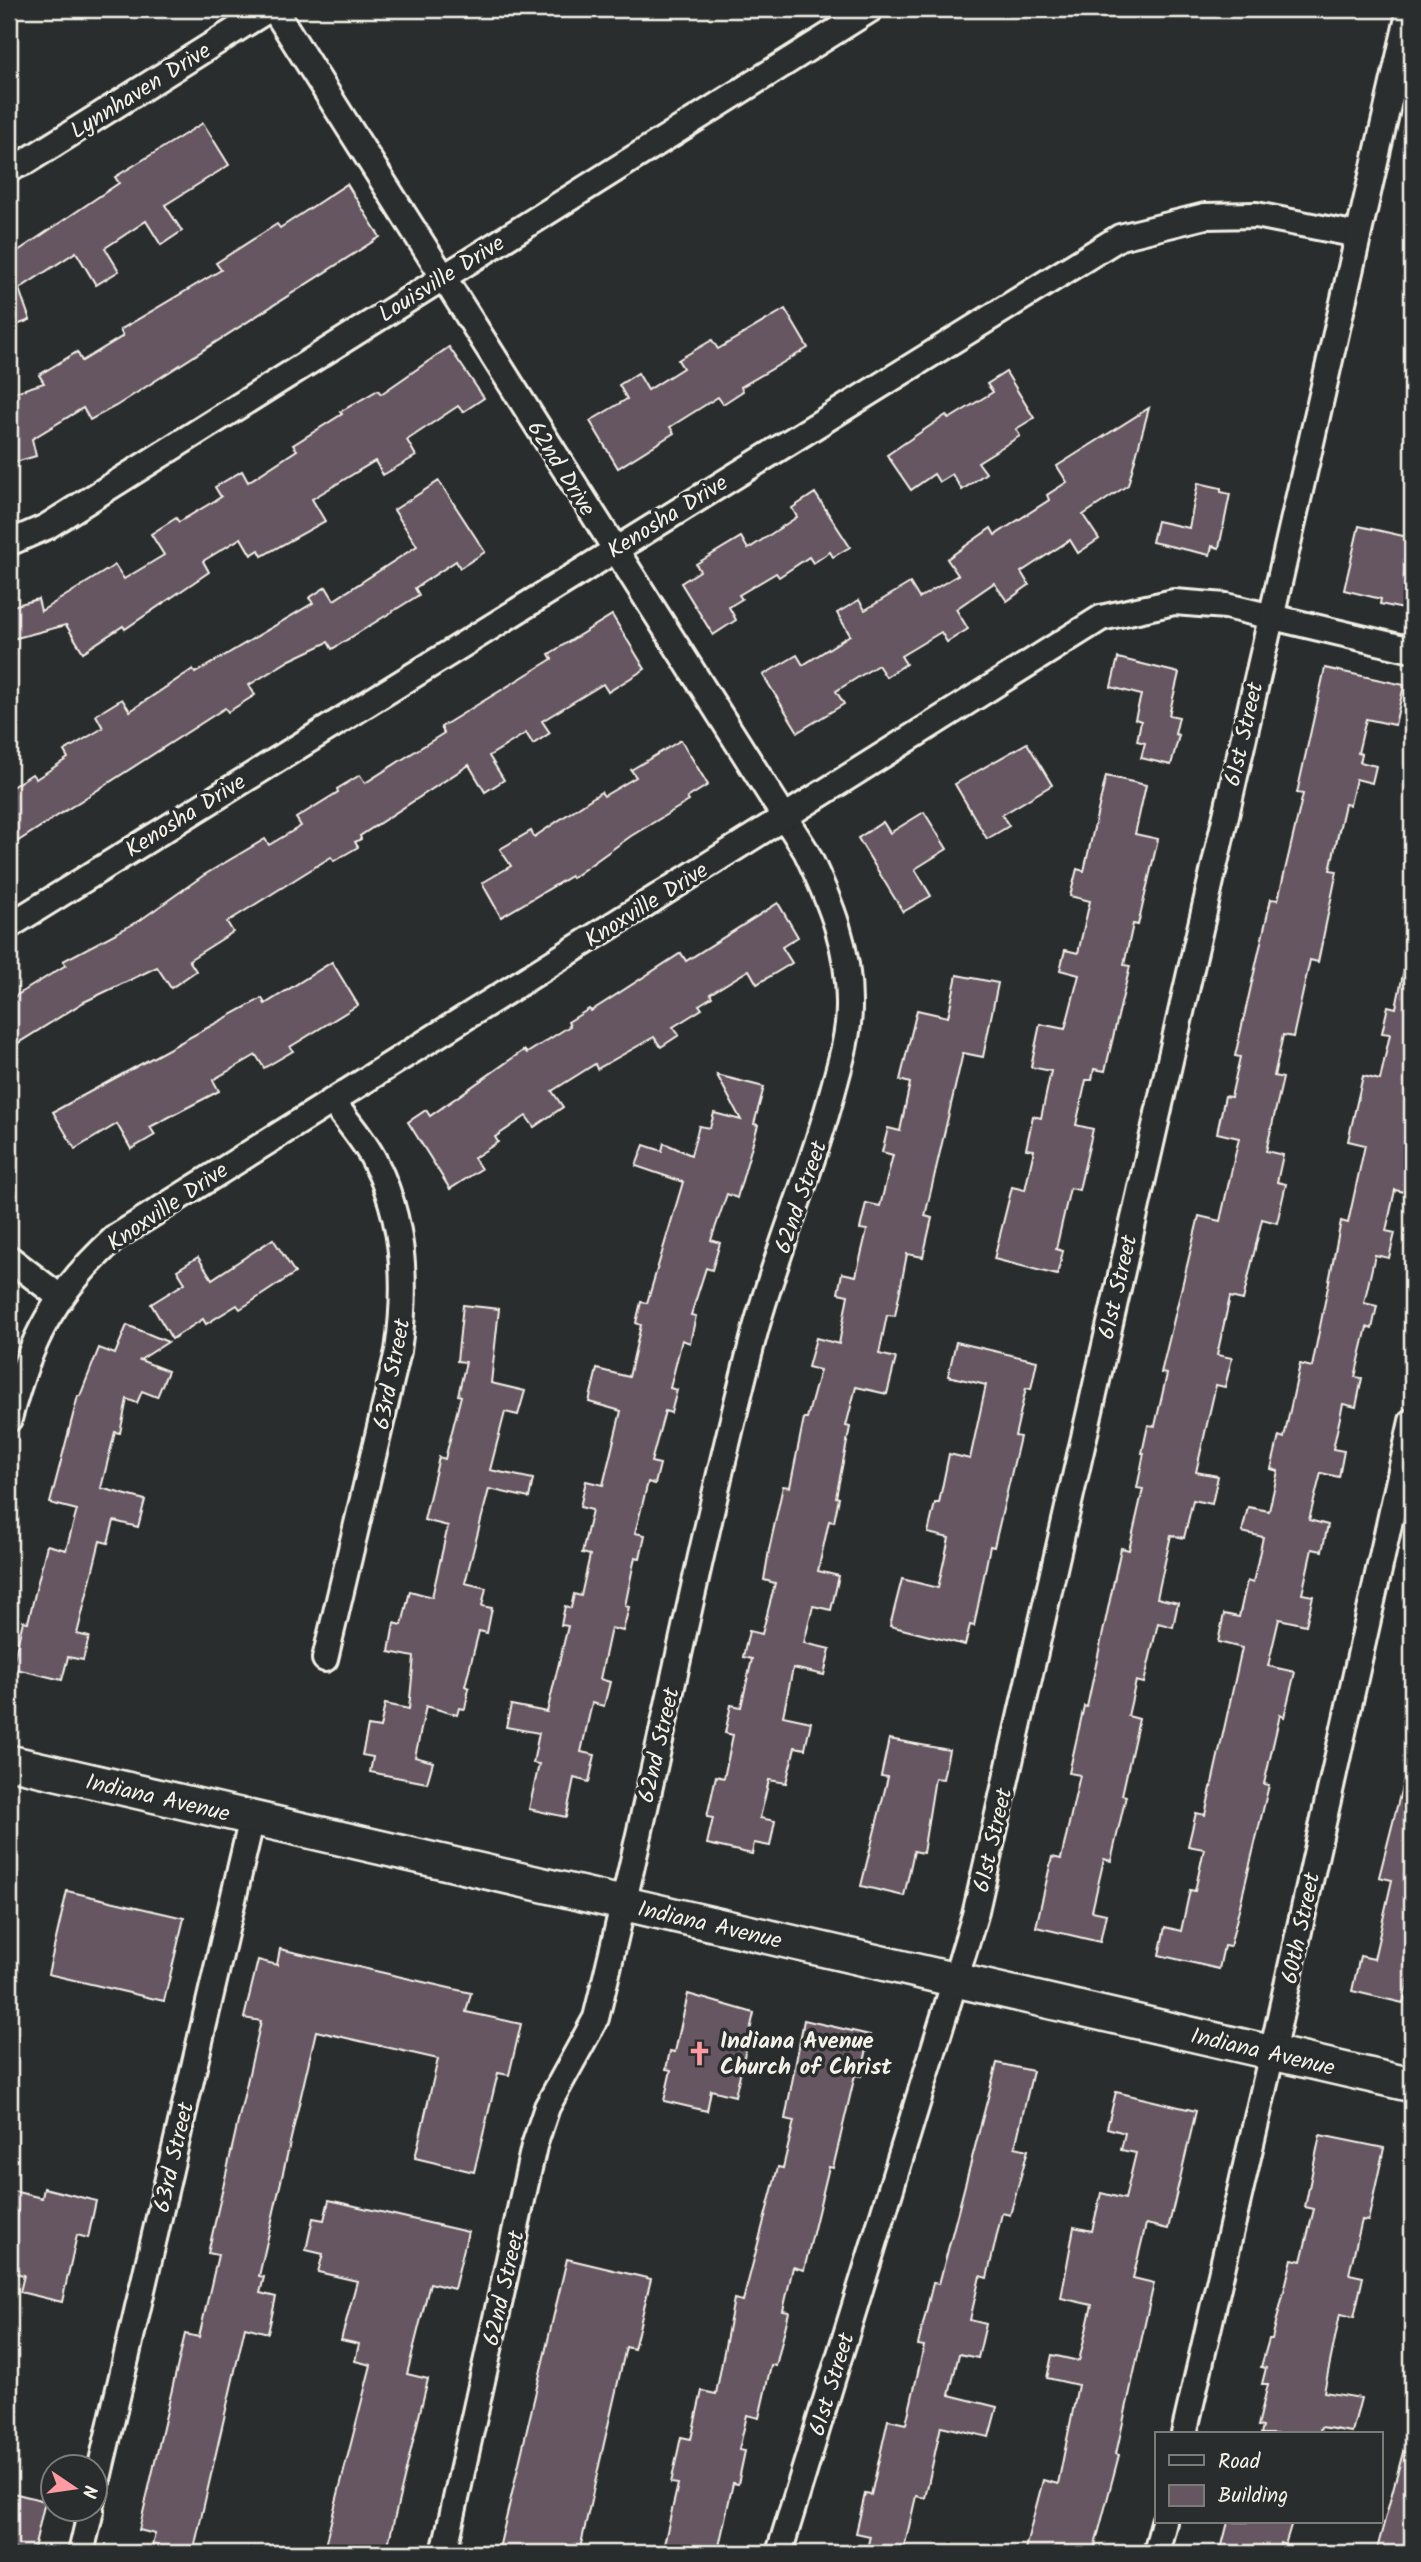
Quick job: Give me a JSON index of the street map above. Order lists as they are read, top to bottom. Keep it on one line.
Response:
{"streets":{"main road":["Indiana Avenue"],"street":["Lynnhaven Drive","Louisville Drive","62nd Drive","Kenosha Drive","61st Street","Knoxville Drive","62nd Street","63rd Street","60th Street"]},"crossings":[["Lynnhaven Drive","62nd Drive"],["Louisville Drive","62nd Drive"],["62nd Drive","Kenosha Drive"],["62nd Drive","Knoxville Drive"],["62nd Drive","62nd Street"],["Kenosha Drive","61st Street"],["61st Street","Knoxville Drive"],["61st Street","Indiana Avenue"],["Knoxville Drive","63rd Street"],["62nd Street","Indiana Avenue"],["63rd Street","Indiana Avenue"],["Indiana Avenue","60th Street"]],"places":{"church":["Indiana Avenue Church of Christ"]},"legend":["Road","Building"],"north":"right"}
